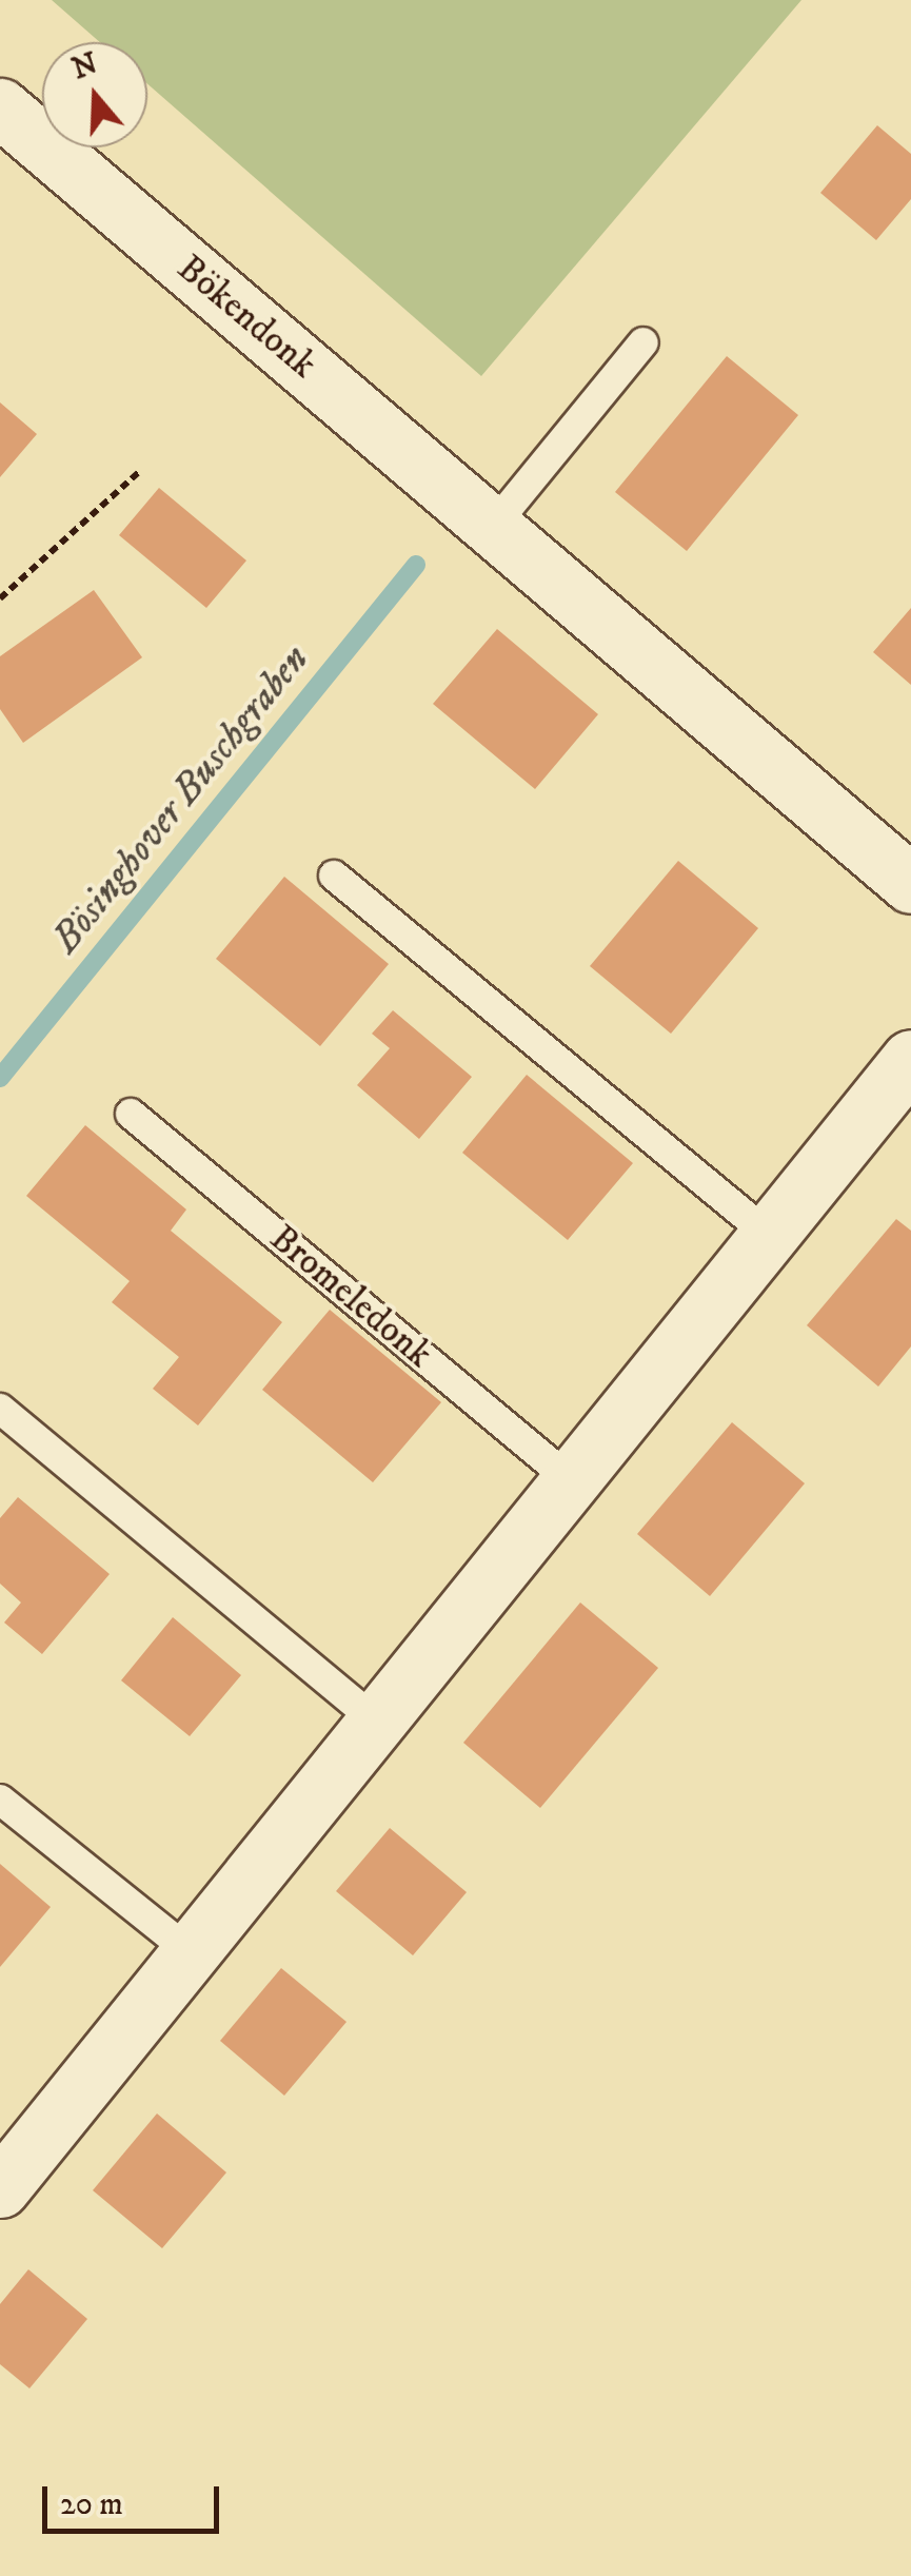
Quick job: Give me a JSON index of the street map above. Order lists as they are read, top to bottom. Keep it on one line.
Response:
{"streets":{"street":["Bökendonk"],"lane":["Bromeledonk"]},"water":["Bösinghover Buschgraben"],"scale_bar":"20 m","north":"top"}
